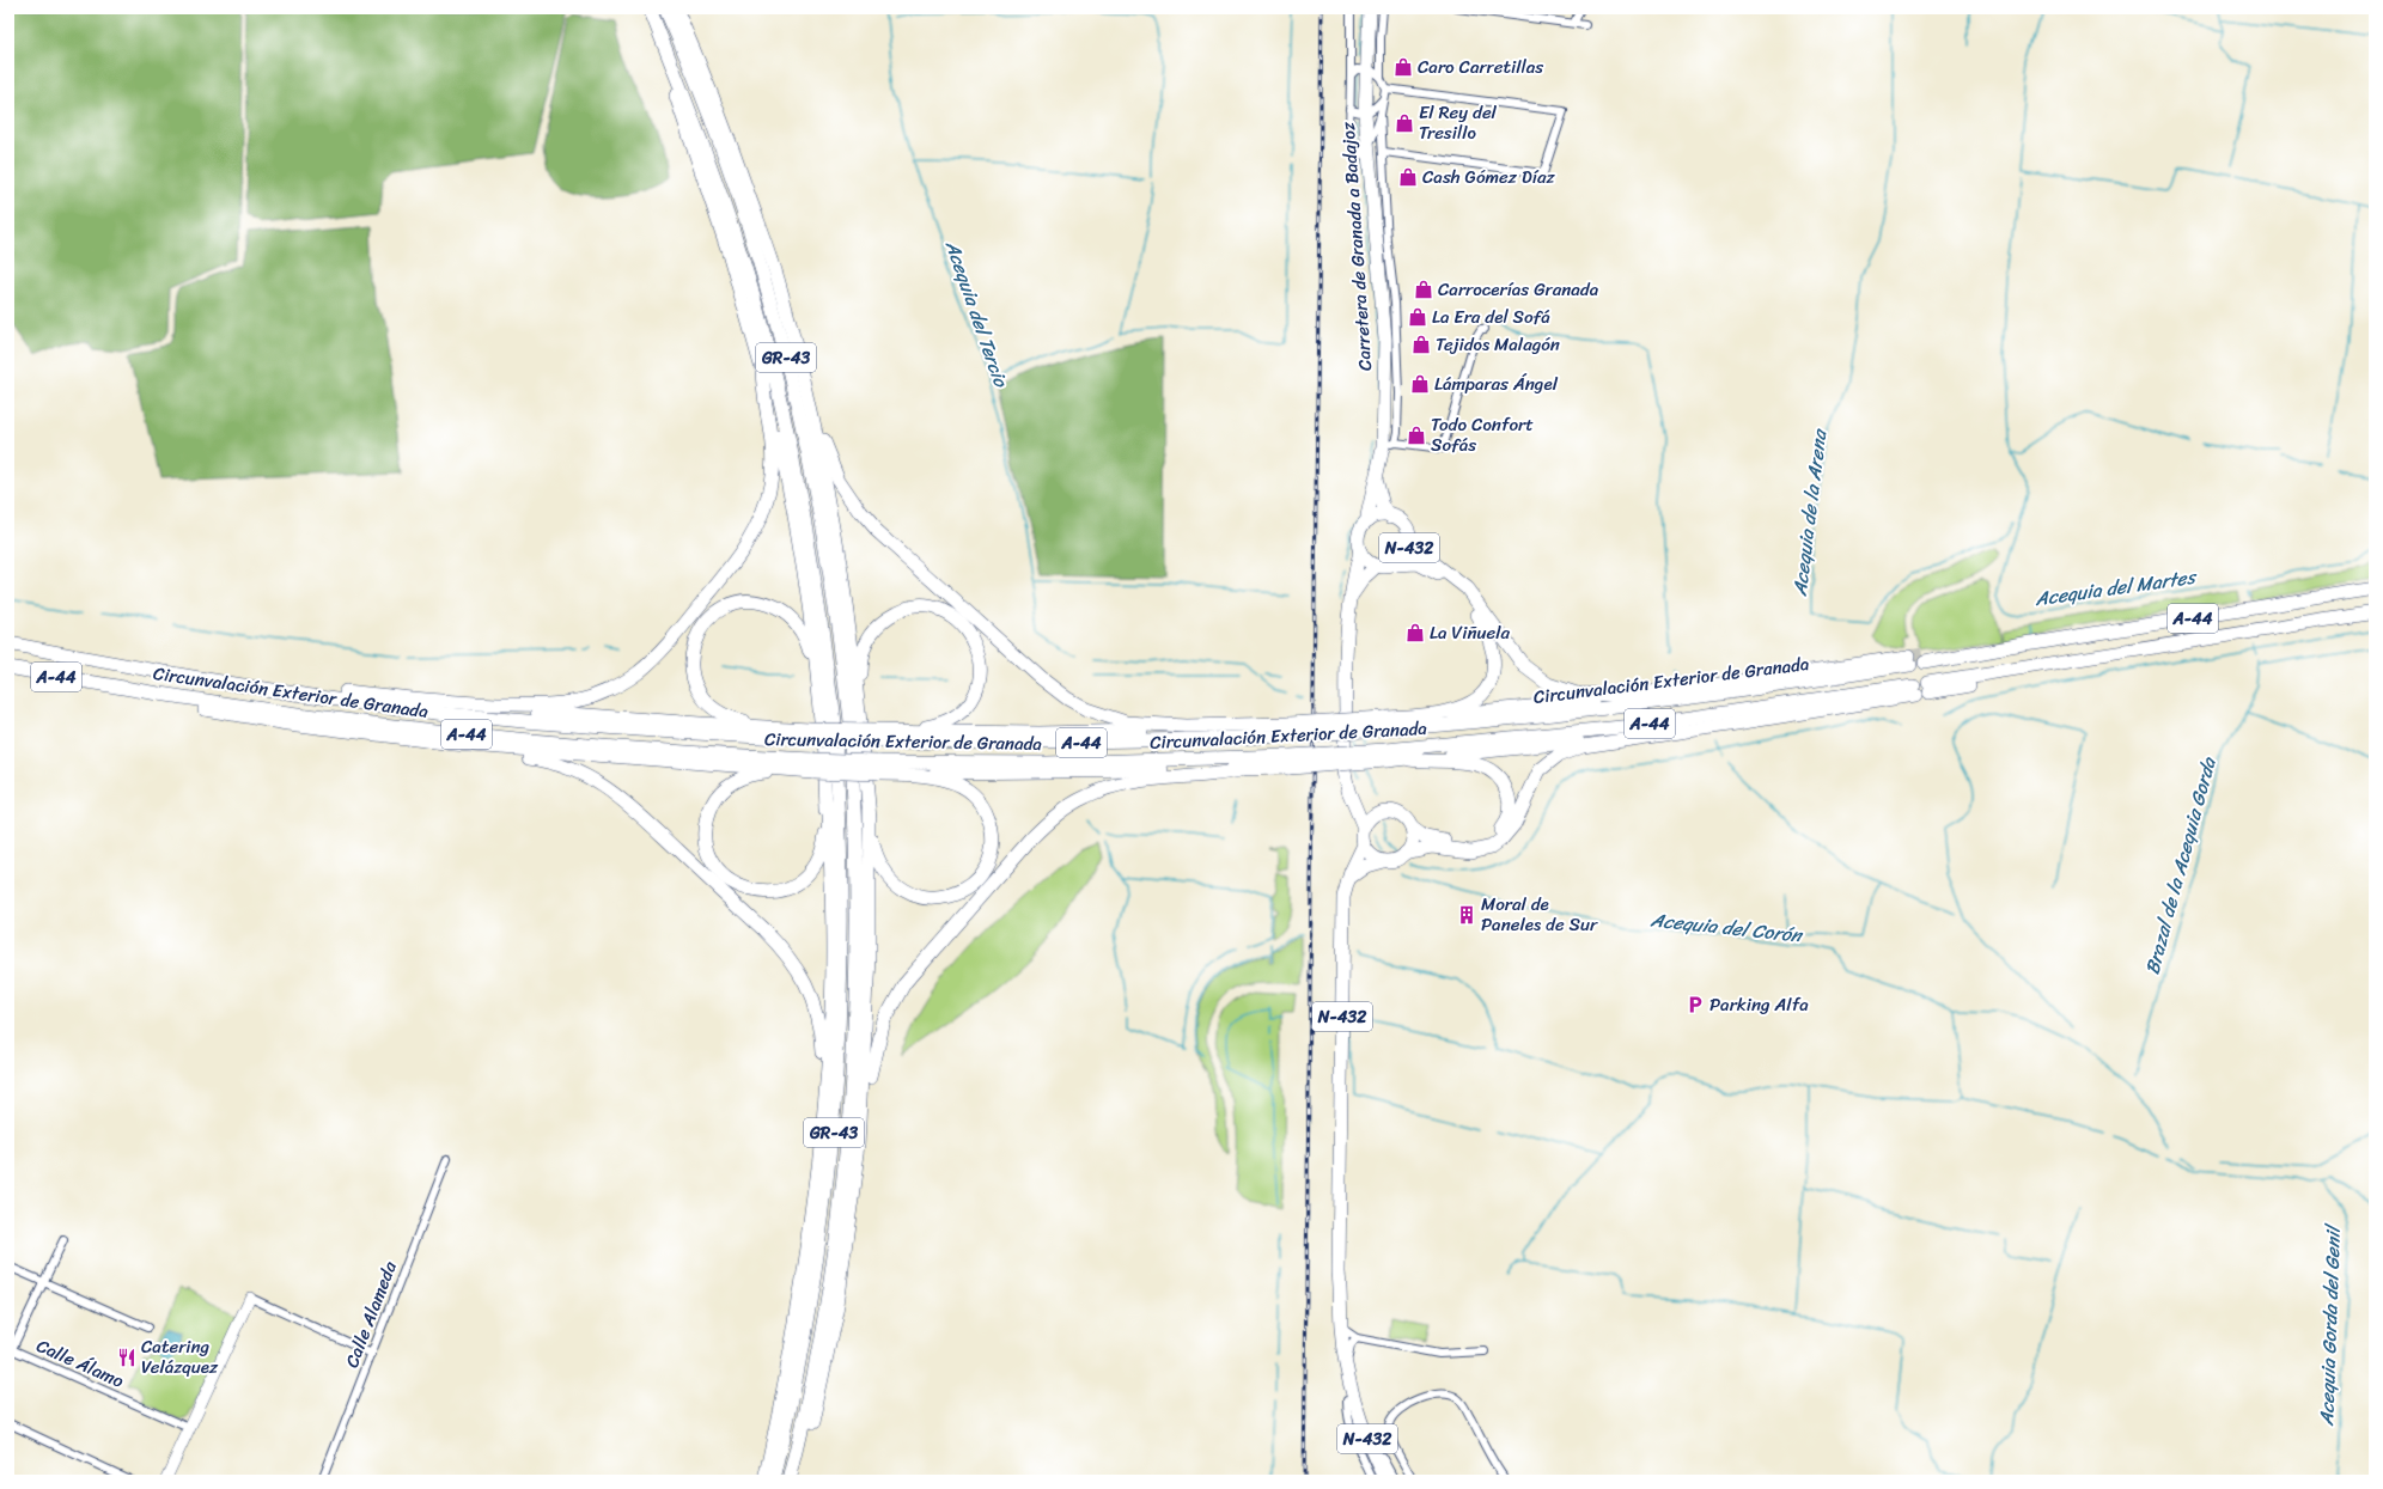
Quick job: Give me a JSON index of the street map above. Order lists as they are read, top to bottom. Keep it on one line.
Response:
{"streets":{"highway":["Carretera de Granada a Badajoz","GR-43","N-432","A-44","Circunvalación Exterior de Granada"],"street":["Calle Alameda","Calle Álamo"]},"crossings":[["Carretera de Granada a Badajoz","N-432"],["GR-43","Circunvalación Exterior de Granada"]],"water":["Acequia del Tercio","Acequia de la Arena","Acequia del Martes","Brazal de la Acequia Gorda","Acequia del Corón","Acequia Gorda del Genil"],"places":{"shop":["Caro Carretillas","El Rey del Tresillo","Cash Gómez Díaz","Carrocerías Granada","La Era del Sofá","Tejidos Malagón","Lámparas Ángel","Todo Confort Sofás","La Viñuela"],"building":["Moral de Paneles de Sur"],"parking":["Parking Alfa"],"restaurant":["Catering Velázquez"]}}
